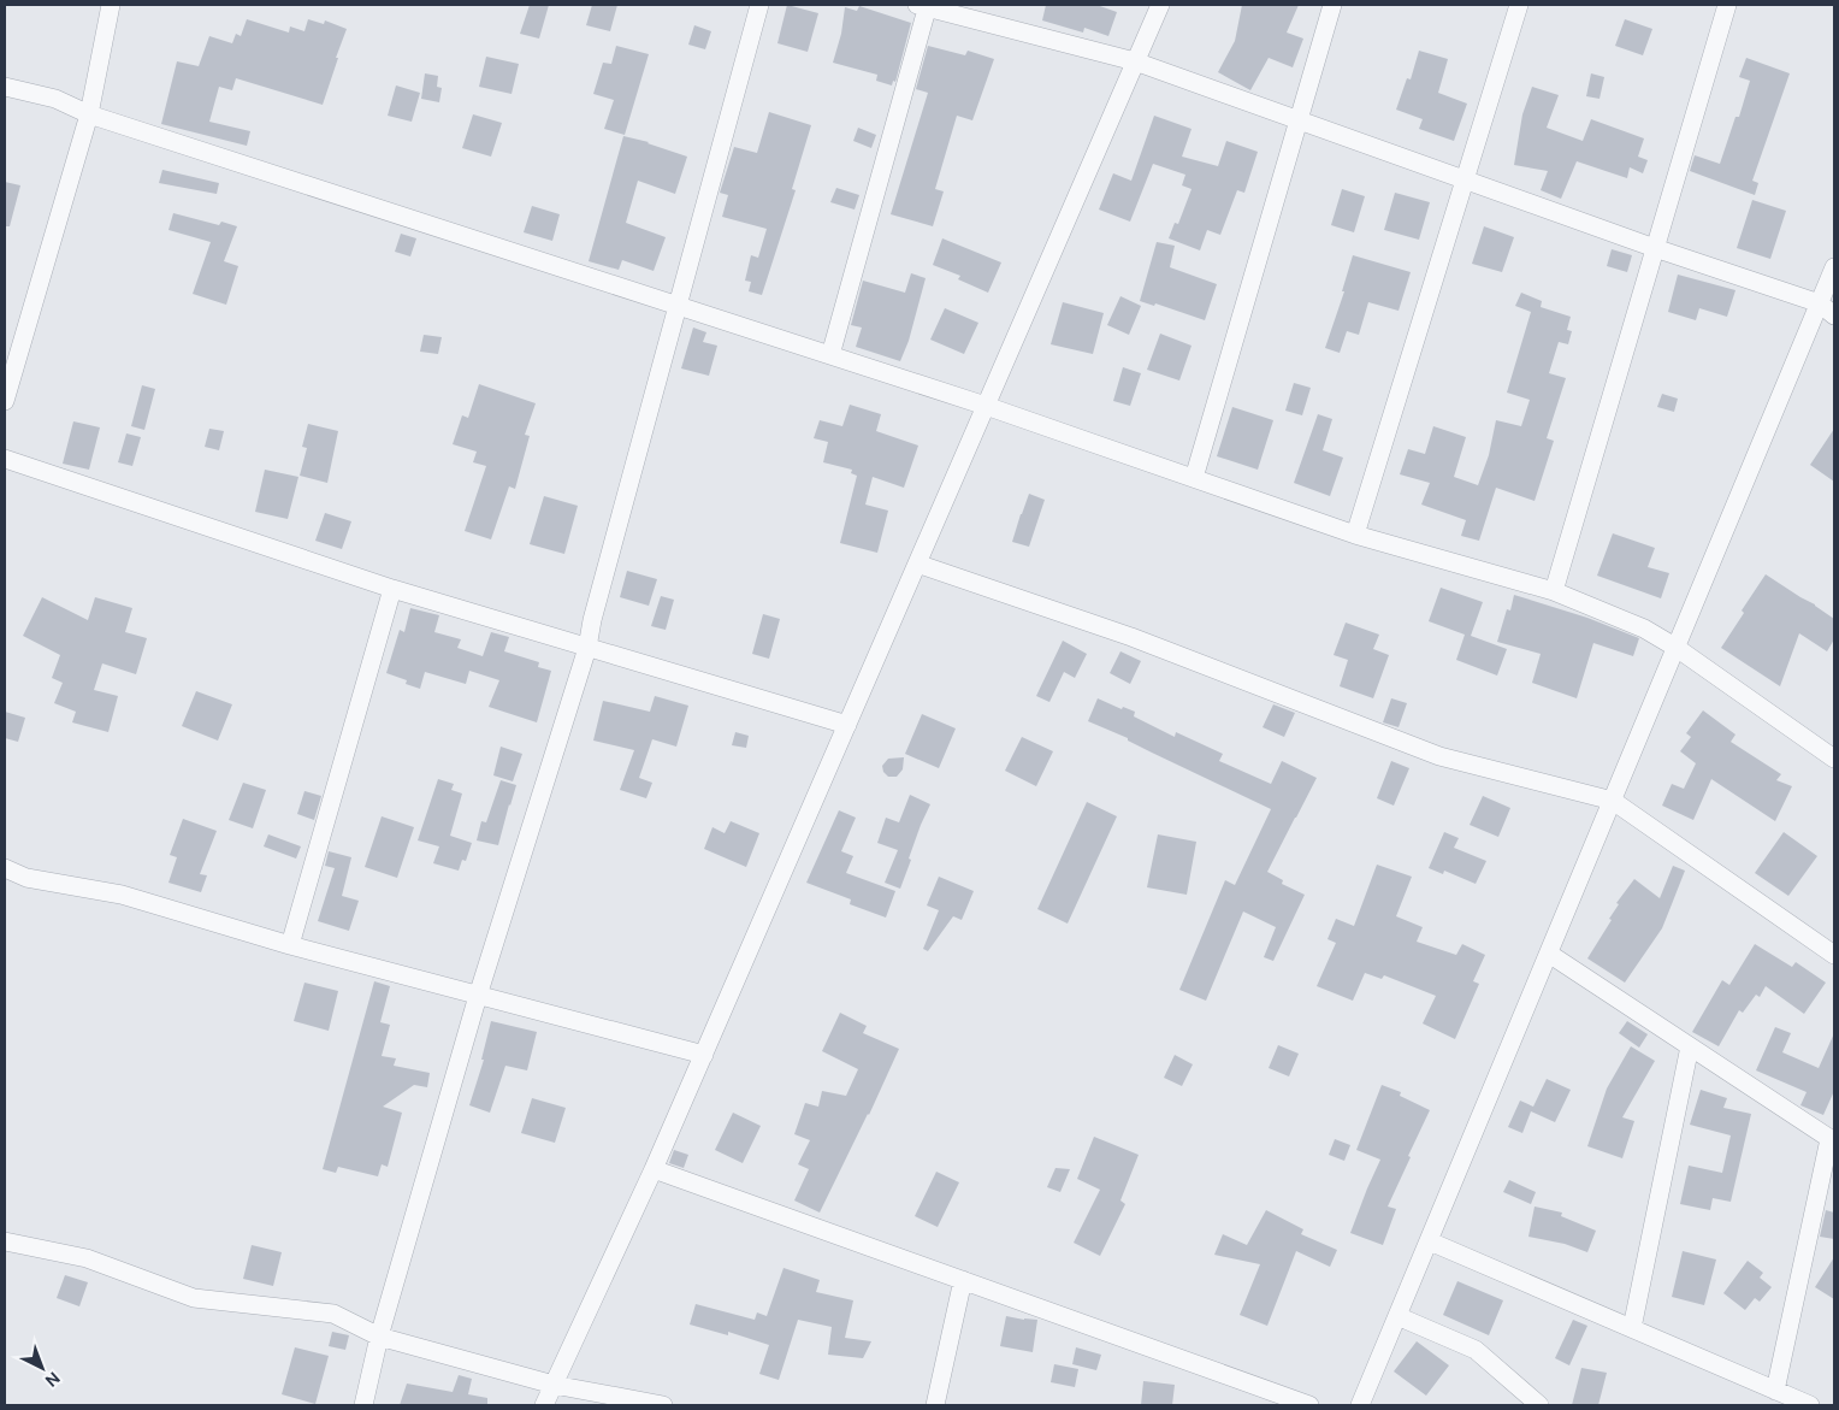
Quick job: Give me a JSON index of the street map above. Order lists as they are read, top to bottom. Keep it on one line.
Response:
{"north":"bottom right"}
